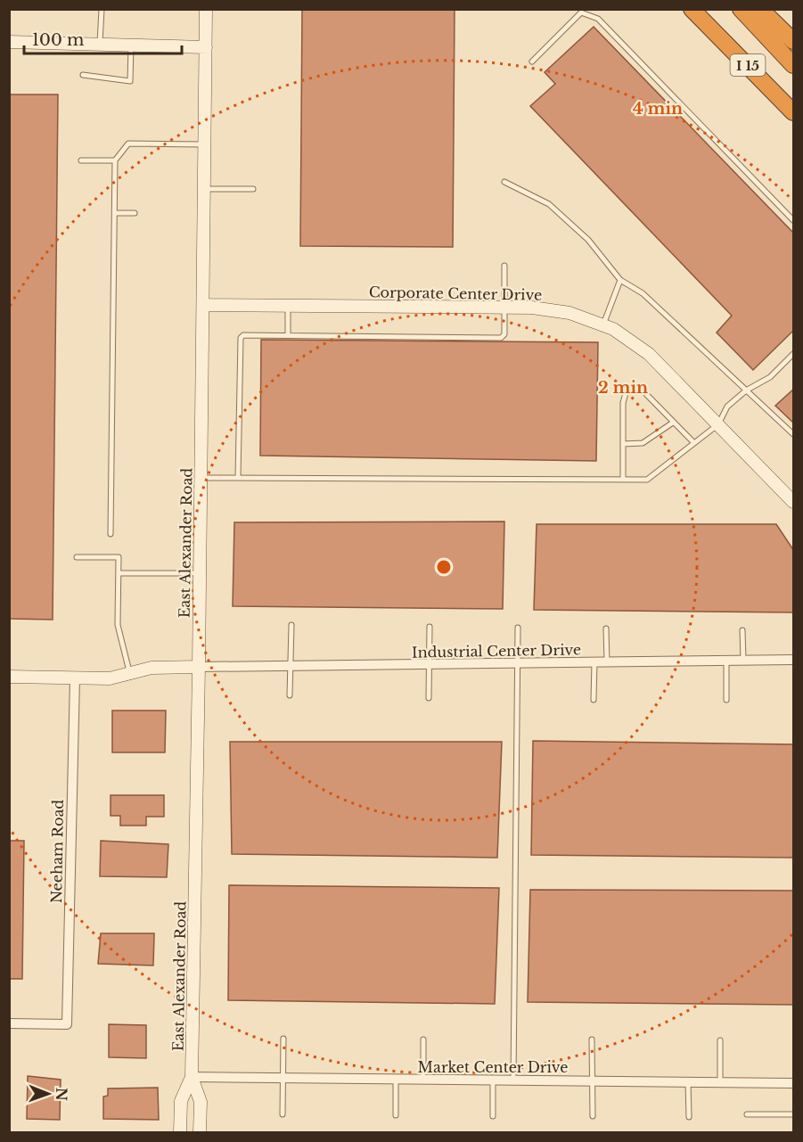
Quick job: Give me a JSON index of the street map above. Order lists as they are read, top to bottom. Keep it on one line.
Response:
{"streets":{"highway":["I 15"],"street":["Corporate Center Drive","East Alexander Road","Industrial Center Drive","Neeham Road","Market Center Drive"]},"crossings":[["Corporate Center Drive","East Alexander Road"],["East Alexander Road","Industrial Center Drive"],["East Alexander Road","Market Center Drive"]],"scale_bar":"100 m","north":"right","rings":["4 min","2 min"]}
